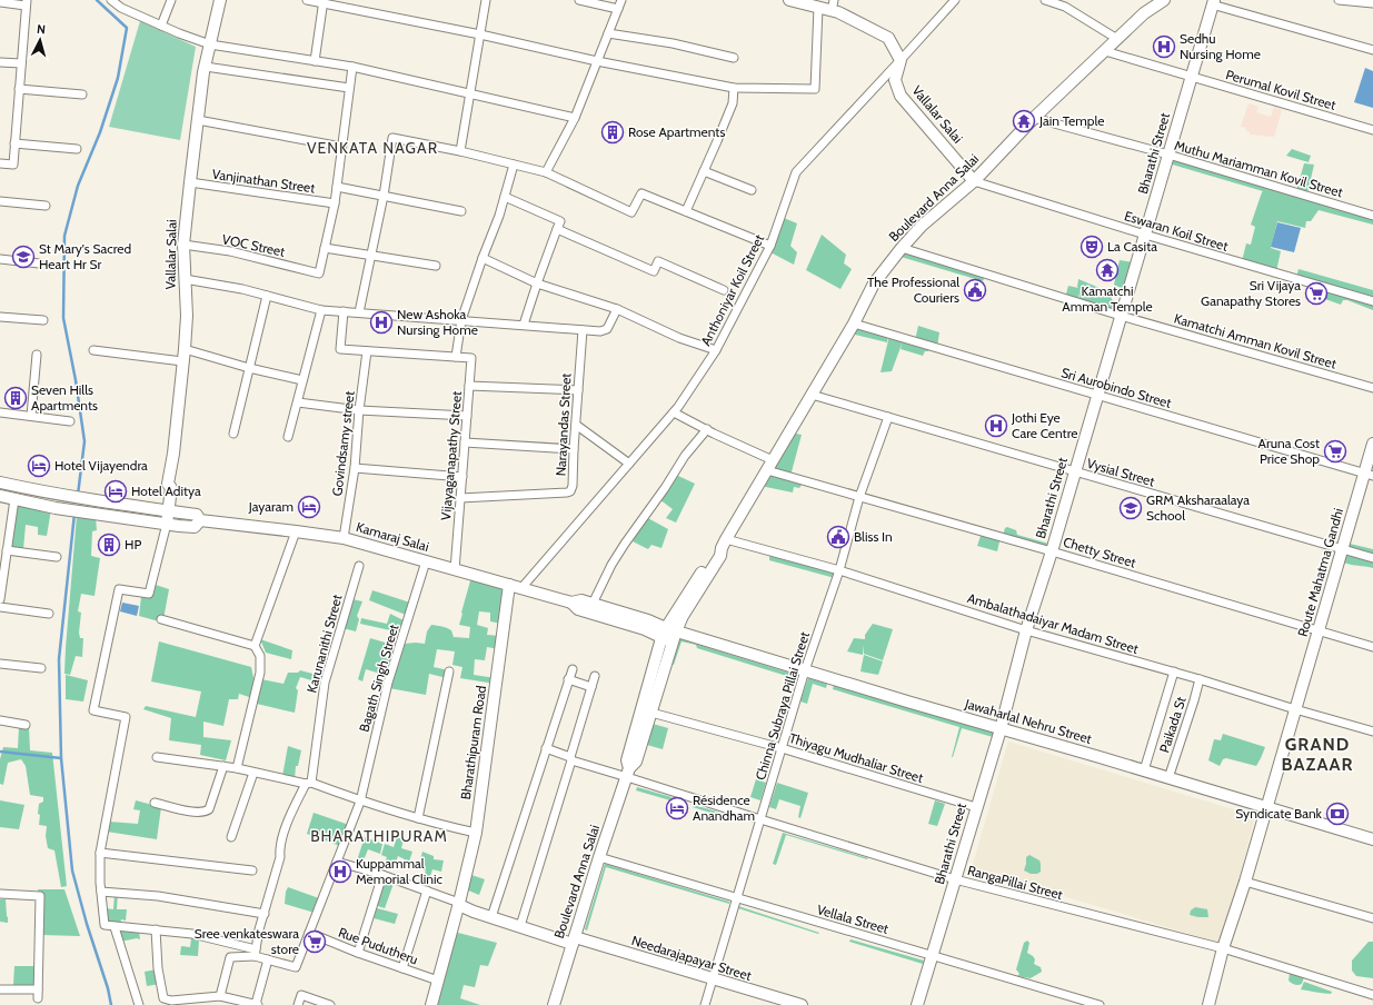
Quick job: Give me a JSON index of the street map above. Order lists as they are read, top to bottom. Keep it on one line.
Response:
{"streets":{"street":["Perumal Kovil Street","Vallalar Salai","Bharathi Street","Muthu Mariamman Kovil Street","Vanjinathan Street","Boulevard Anna Salai","Eswaran Koil Street","VOC Street","Anthoniyar Koil Street","Kamatchi Amman Kovil Street","Sri Aurobindo Street","Narayandas Street","Govindsamy street","Vijayaganapathy Street","Vysial Street","Kamaraj Salai","Chetty Street","Route Mahatma Gandhi","Ambalathadaiyar Madam Street","Karunanithi Street","Bagath Singh Street","Chinna Subraya Pillai Street","Jawaharlal Nehru Street","Paikada St","Bharathipuram Road","Thiyagu Mudhaliar Street","RangaPillai Street","Vellala Street","Rue Pudutheru","Needarajapayar Street"]},"crossings":[["Perumal Kovil Street","Bharathi Street"],["Perumal Kovil Street","Boulevard Anna Salai"],["Vallalar Salai","Vanjinathan Street"],["Vallalar Salai","Boulevard Anna Salai"],["Vallalar Salai","Eswaran Koil Street"],["Vallalar Salai","VOC Street"],["Vallalar Salai","Anthoniyar Koil Street"],["Vallalar Salai","Kamaraj Salai"],["Bharathi Street","Muthu Mariamman Kovil Street"],["Bharathi Street","Eswaran Koil Street"],["Bharathi Street","Kamatchi Amman Kovil Street"],["Bharathi Street","Sri Aurobindo Street"],["Bharathi Street","Vysial Street"],["Bharathi Street","Chetty Street"],["Bharathi Street","Ambalathadaiyar Madam Street"],["Bharathi Street","Jawaharlal Nehru Street"],["Bharathi Street","Thiyagu Mudhaliar Street"],["Bharathi Street","RangaPillai Street"],["Bharathi Street","Vellala Street"],["Muthu Mariamman Kovil Street","Boulevard Anna Salai"],["Boulevard Anna Salai","Eswaran Koil Street"],["Boulevard Anna Salai","Kamatchi Amman Kovil Street"],["Boulevard Anna Salai","Sri Aurobindo Street"],["Boulevard Anna Salai","Vysial Street"],["Boulevard Anna Salai","Kamaraj Salai"],["Boulevard Anna Salai","Chetty Street"],["Boulevard Anna Salai","Ambalathadaiyar Madam Street"],["Boulevard Anna Salai","Jawaharlal Nehru Street"],["Boulevard Anna Salai","Thiyagu Mudhaliar Street"],["Boulevard Anna Salai","RangaPillai Street"],["Boulevard Anna Salai","Vellala Street"],["Boulevard Anna Salai","Needarajapayar Street"],["Anthoniyar Koil Street","Kamaraj Salai"],["Anthoniyar Koil Street","Chetty Street"],["Sri Aurobindo Street","Route Mahatma Gandhi"],["Narayandas Street","Vijayaganapathy Street"],["Govindsamy street","Kamaraj Salai"],["Vijayaganapathy Street","Kamaraj Salai"],["Vysial Street","Route Mahatma Gandhi"],["Vysial Street","Chinna Subraya Pillai Street"],["Kamaraj Salai","Bagath Singh Street"],["Kamaraj Salai","Jawaharlal Nehru Street"],["Kamaraj Salai","Bharathipuram Road"],["Chetty Street","Route Mahatma Gandhi"],["Chetty Street","Chinna Subraya Pillai Street"],["Route Mahatma Gandhi","Ambalathadaiyar Madam Street"],["Route Mahatma Gandhi","Jawaharlal Nehru Street"],["Ambalathadaiyar Madam Street","Chinna Subraya Pillai Street"],["Ambalathadaiyar Madam Street","Paikada St"],["Bagath Singh Street","Rue Pudutheru"],["Chinna Subraya Pillai Street","Jawaharlal Nehru Street"],["Chinna Subraya Pillai Street","Thiyagu Mudhaliar Street"],["Chinna Subraya Pillai Street","RangaPillai Street"],["Chinna Subraya Pillai Street","Vellala Street"],["Chinna Subraya Pillai Street","Needarajapayar Street"],["Jawaharlal Nehru Street","Paikada St"],["Bharathipuram Road","Rue Pudutheru"]],"districts":["VENKATA NAGAR","GRAND BAZAAR","BHARATHIPURAM"],"places":{"hospital":["Sedhu Nursing Home","New Ashoka Nursing Home","Jothi Eye Care Centre","Kuppammal Memorial Clinic"],"temple":["Jain Temple","Kamatchi Amman Temple"],"building":["Rose Apartments","Seven Hills Apartments","HP"],"theatre":["La Casita"],"school or university":["St Mary's Sacred Heart Hr Sr","GRM Aksharaalaya School"],"public building":["The Professional Couriers","Bliss In"],"supermarket":["Sri Vijaya Ganapathy Stores","Aruna Cost Price Shop","Sree venkateswara store"],"hotel":["Hotel Vijayendra","Hotel Aditya","Jayaram","Résidence Anandham"],"bank":["Syndicate Bank"]},"north":"top"}
